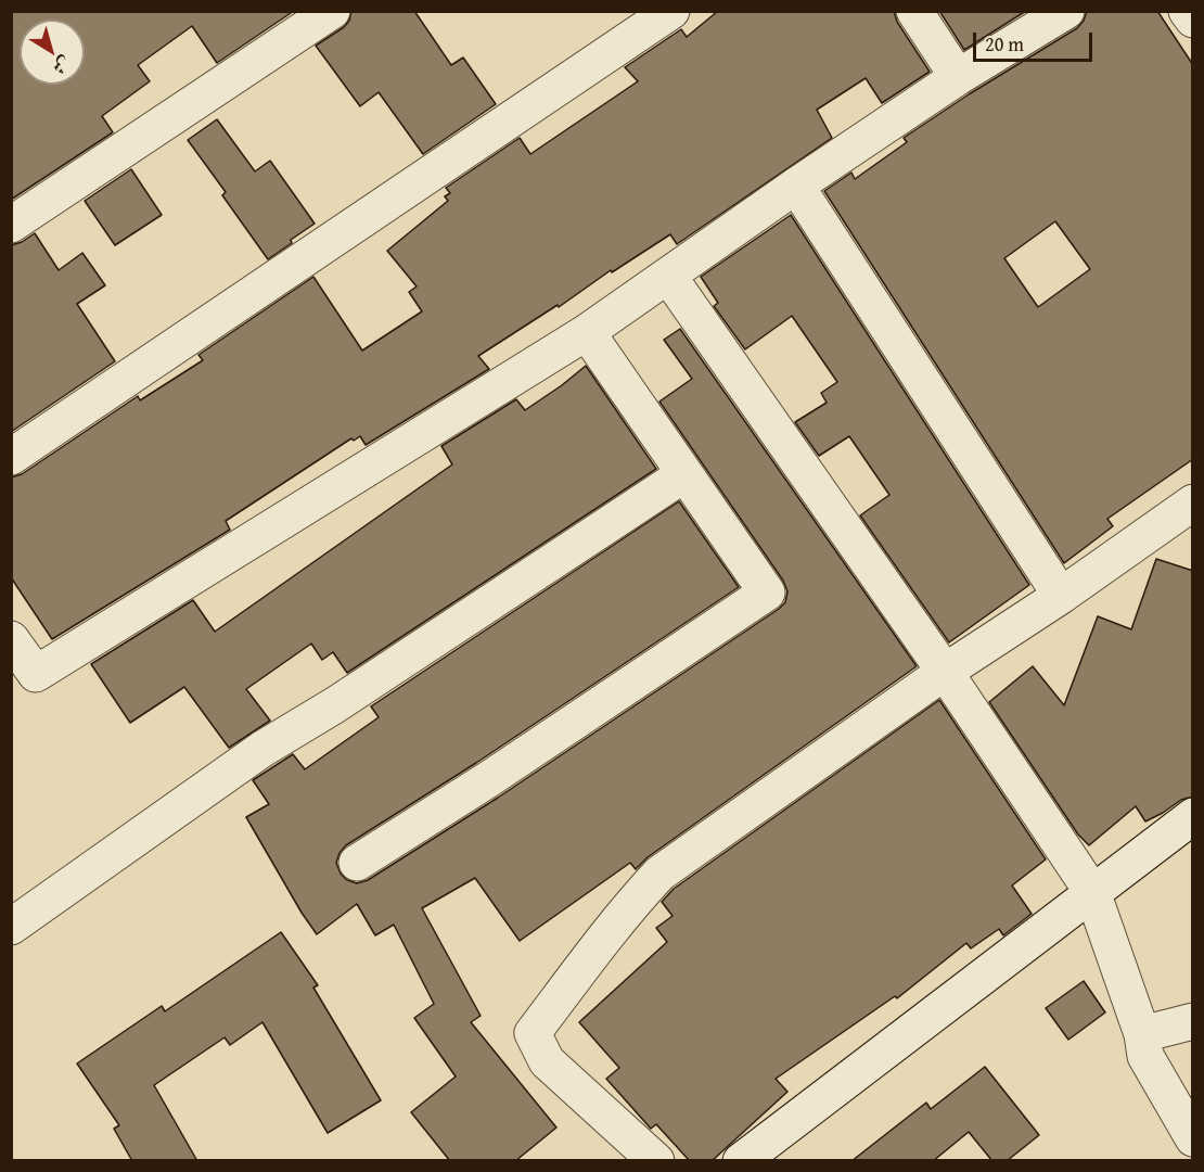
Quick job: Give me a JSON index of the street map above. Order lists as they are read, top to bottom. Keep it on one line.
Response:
{"scale_bar":"20 m","north":"bottom right"}
